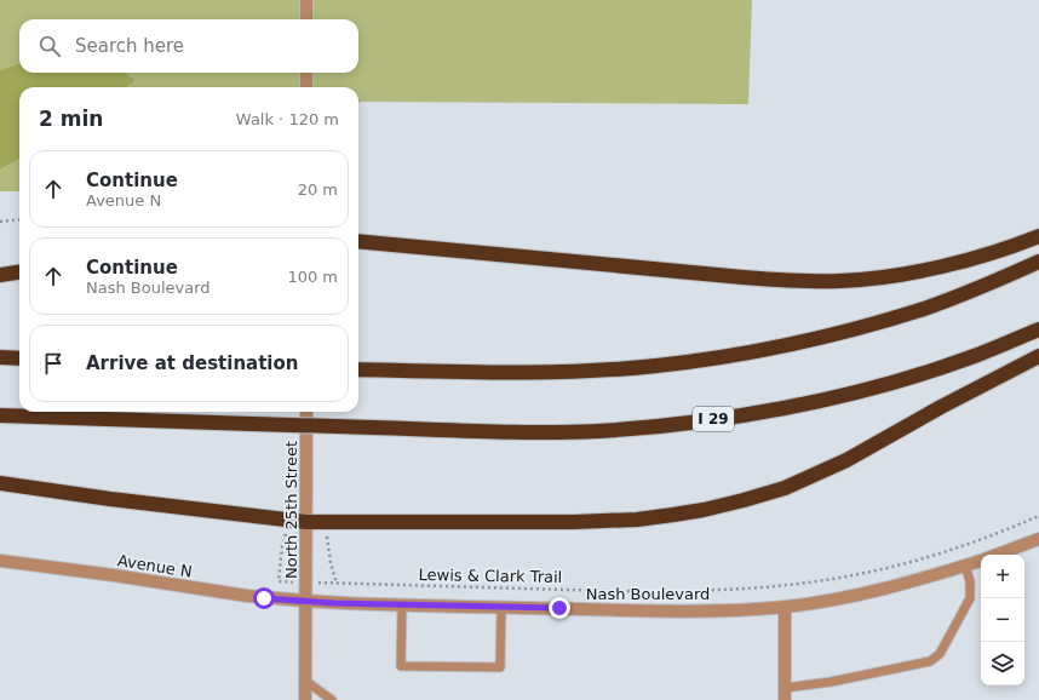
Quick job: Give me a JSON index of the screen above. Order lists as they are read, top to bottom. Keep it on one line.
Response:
{"streets":{"highway":["I 29"],"street":["North 25th Street","Avenue N","Nash Boulevard"],"path":["Lewis & Clark Trail"]},"crossings":[["North 25th Street","Avenue N"],["North 25th Street","Nash Boulevard"],["Avenue N","Nash Boulevard"]],"page":{"search":"Search here","heading":["2 min","Walk · 120 m"],"list":[["Continue","Avenue N","20 m"],["Continue","Nash Boulevard","100 m"],"Arrive at destination"],"map_buttons":["+","−"]}}
